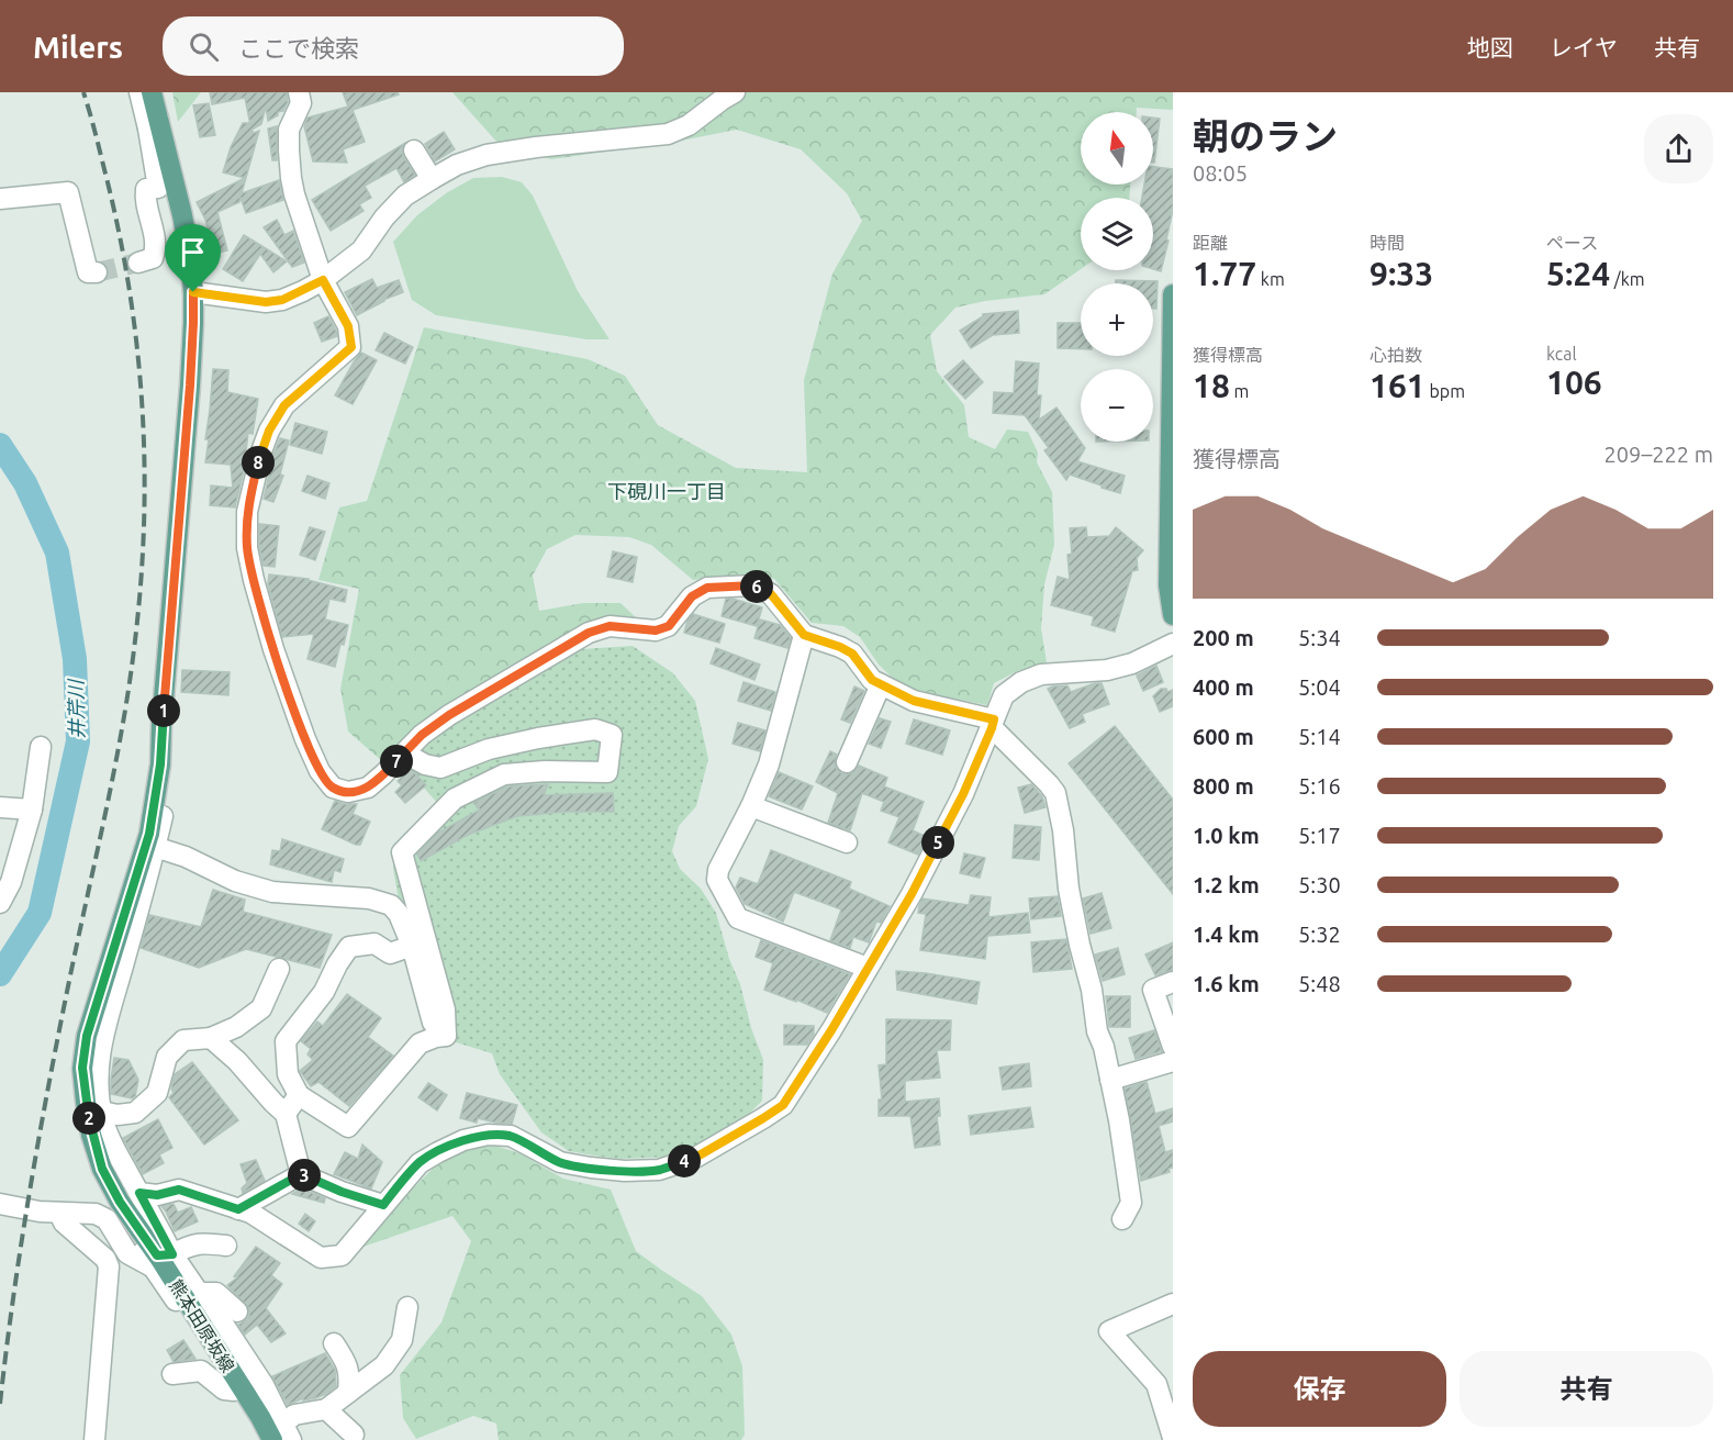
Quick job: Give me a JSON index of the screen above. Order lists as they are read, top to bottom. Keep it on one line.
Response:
{"streets":{"main road":["熊本田原坂線"]},"districts":["下硯川一丁目"],"water":["井芹川"],"north":"top","page":{"header":"Milers","search":"ここで検索","nav":["地図","レイヤ","共有"],"heading":["朝のラン","08:05"],"map_buttons":["+","−"],"stats":[["距離","1.77 km"],["時間","9:33"],["ペース","5:24 /km"],["獲得標高","18 m"],["心拍数","161 bpm"],["kcal","106"]],"chart":["獲得標高","209–222 m"],"pins":["8","6","1","7","5","2","4","3"],"list":[{"name":"200 m","note":"5:34"},{"name":"400 m","note":"5:04"},{"name":"600 m","note":"5:14"},{"name":"800 m","note":"5:16"},{"name":"1.0 km","note":"5:17"},{"name":"1.2 km","note":"5:30"},{"name":"1.4 km","note":"5:32"},{"name":"1.6 km","note":"5:48"}],"buttons":["保存","共有"]}}
